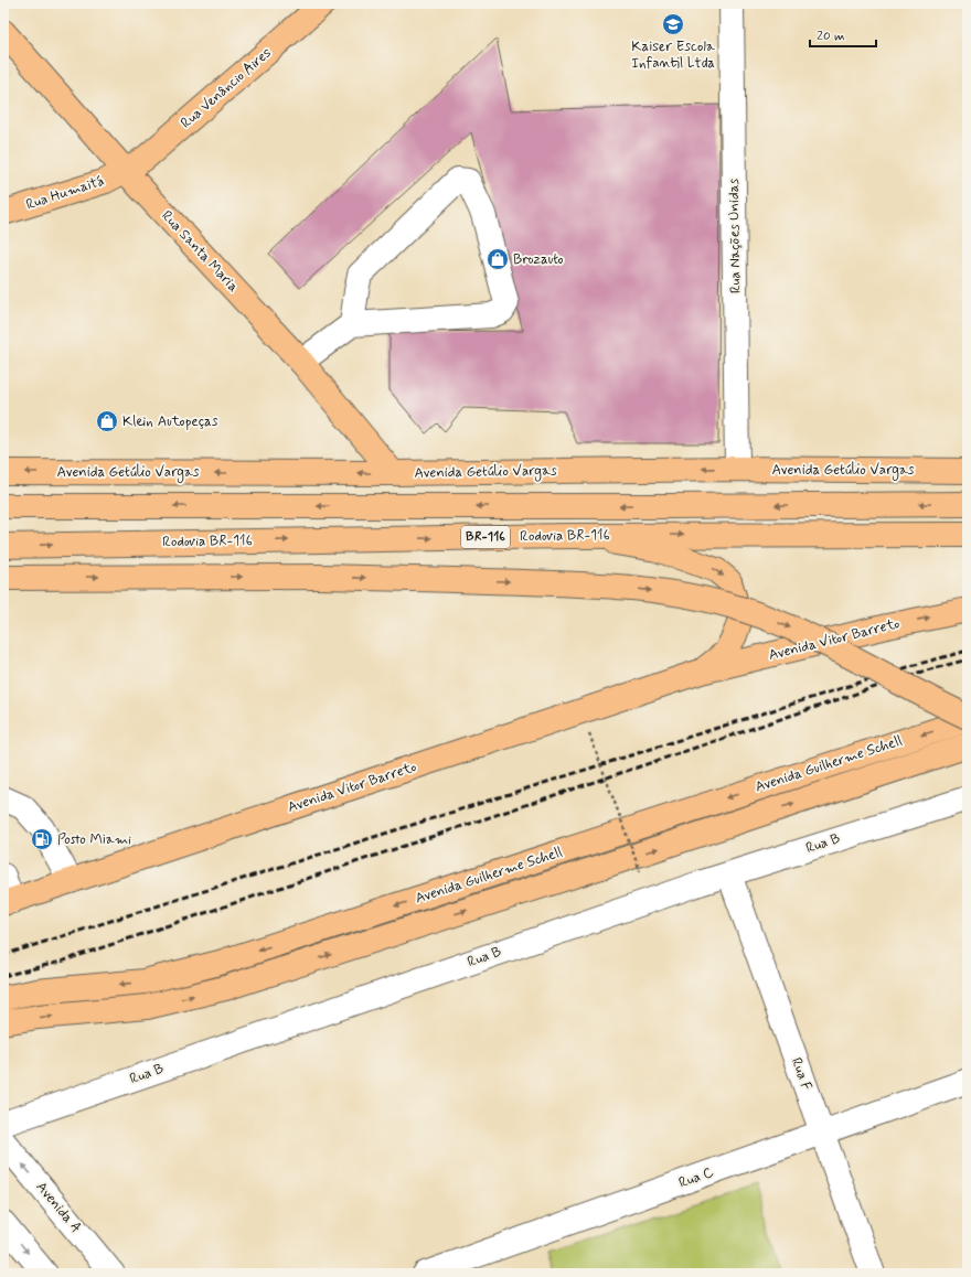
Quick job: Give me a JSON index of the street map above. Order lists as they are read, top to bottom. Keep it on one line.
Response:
{"streets":{"main road":["Rua Venâncio Aires","Rua Humaitá","Rua Santa Maria","Avenida Getúlio Vargas","Rodovia BR-116","BR-116","Avenida Vitor Barreto","Avenida Guilherme Schell"],"street":["Rua Nações Unidas","Rua B","Rua F","Rua C","Avenida A"]},"crossings":[["Rua Venâncio Aires","Rua Humaitá"],["Rua Venâncio Aires","Rua Santa Maria"],["Rua Humaitá","Rua Santa Maria"],["Rua Nações Unidas","Avenida Getúlio Vargas"],["Rua Santa Maria","Avenida Getúlio Vargas"],["Rodovia BR-116","Avenida Vitor Barreto"],["Rua B","Rua F"],["Rua F","Rua C"]],"places":{"school or university":["Kaiser Escola Infantil Ltda"],"shop":["Brozauto","Klein Autopeças"],"fuel station":["Posto Miami"]},"scale_bar":"20 m"}
